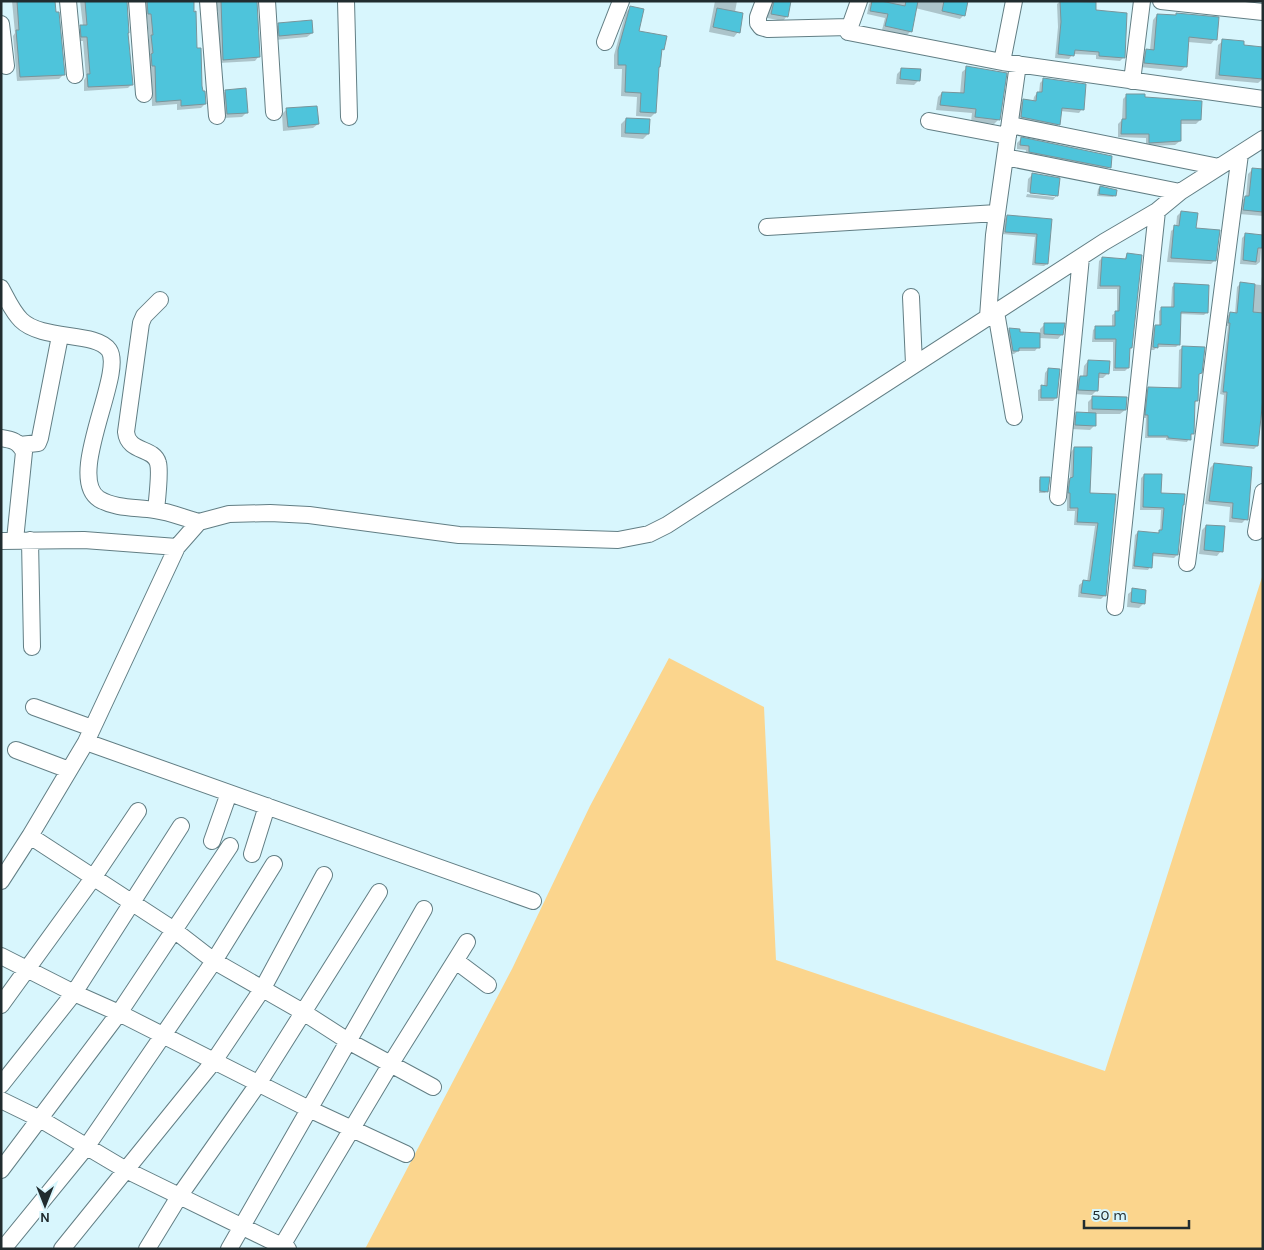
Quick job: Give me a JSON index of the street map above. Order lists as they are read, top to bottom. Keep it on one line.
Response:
{"scale_bar":"50 m","north":"bottom"}
